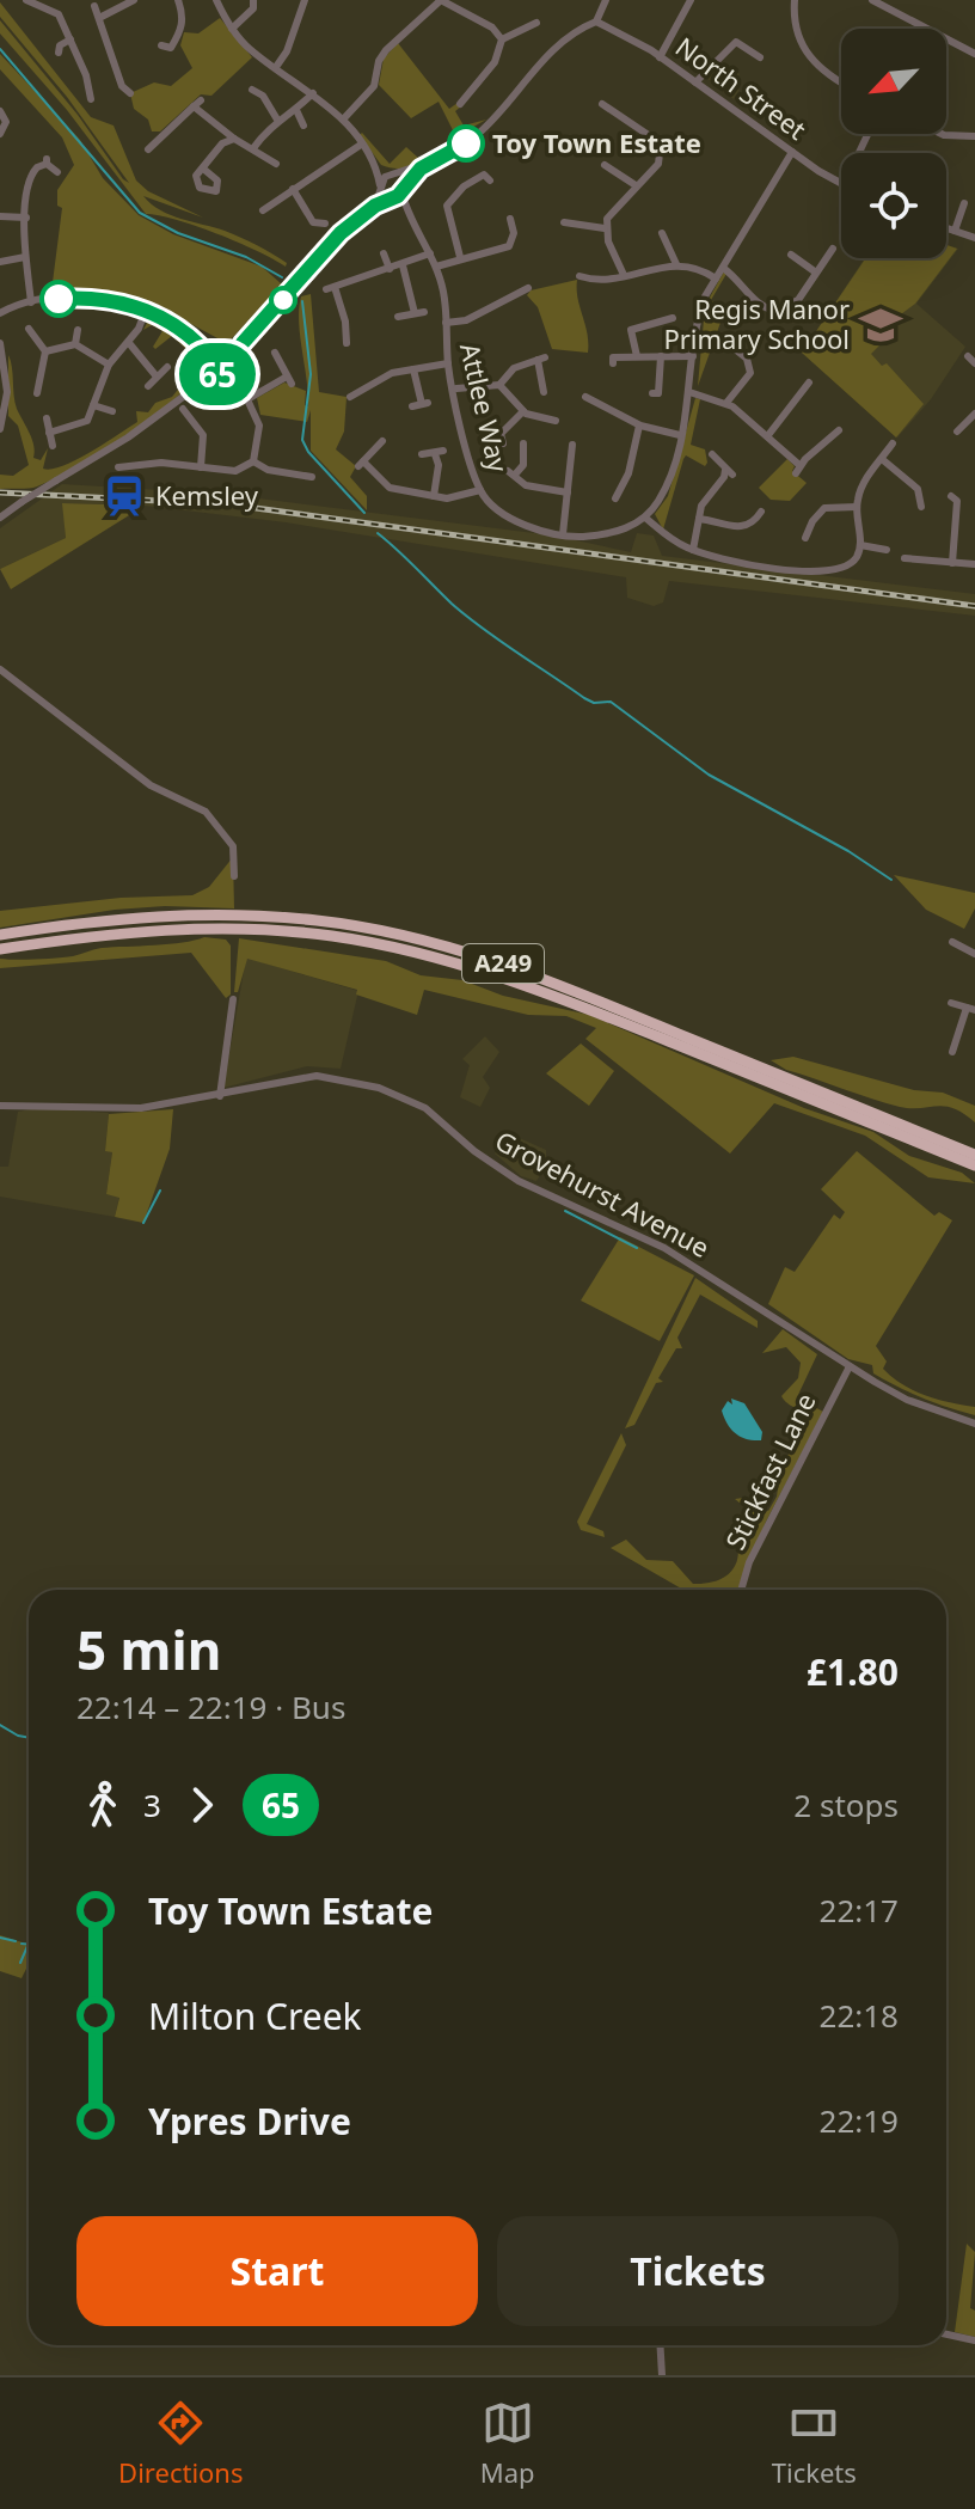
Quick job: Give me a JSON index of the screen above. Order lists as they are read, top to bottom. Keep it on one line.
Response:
{"streets":{"highway":["A249"],"street":["North Street","Attlee Way","Grovehurst Avenue","Stickfast Lane"]},"crossings":[["Grovehurst Avenue","Stickfast Lane"]],"places":{"other":["Toy Town Estate"],"school or university":["Regis Manor Primary School"],"station":["Kemsley"]},"lines":["bus line 65"],"north":"bottom left","page":{"on_map":"65","heading":["5 min","22:14 – 22:19 · Bus","£1.80"],"legs":["3","65","2 stops"],"list":[{"name":"Toy Town Estate","value":"22:17"},{"name":"Milton Creek","value":"22:18"},{"name":"Ypres Drive","value":"22:19"}],"buttons":["Start","Tickets"],"tabs":["Directions","Map","Tickets"]}}
